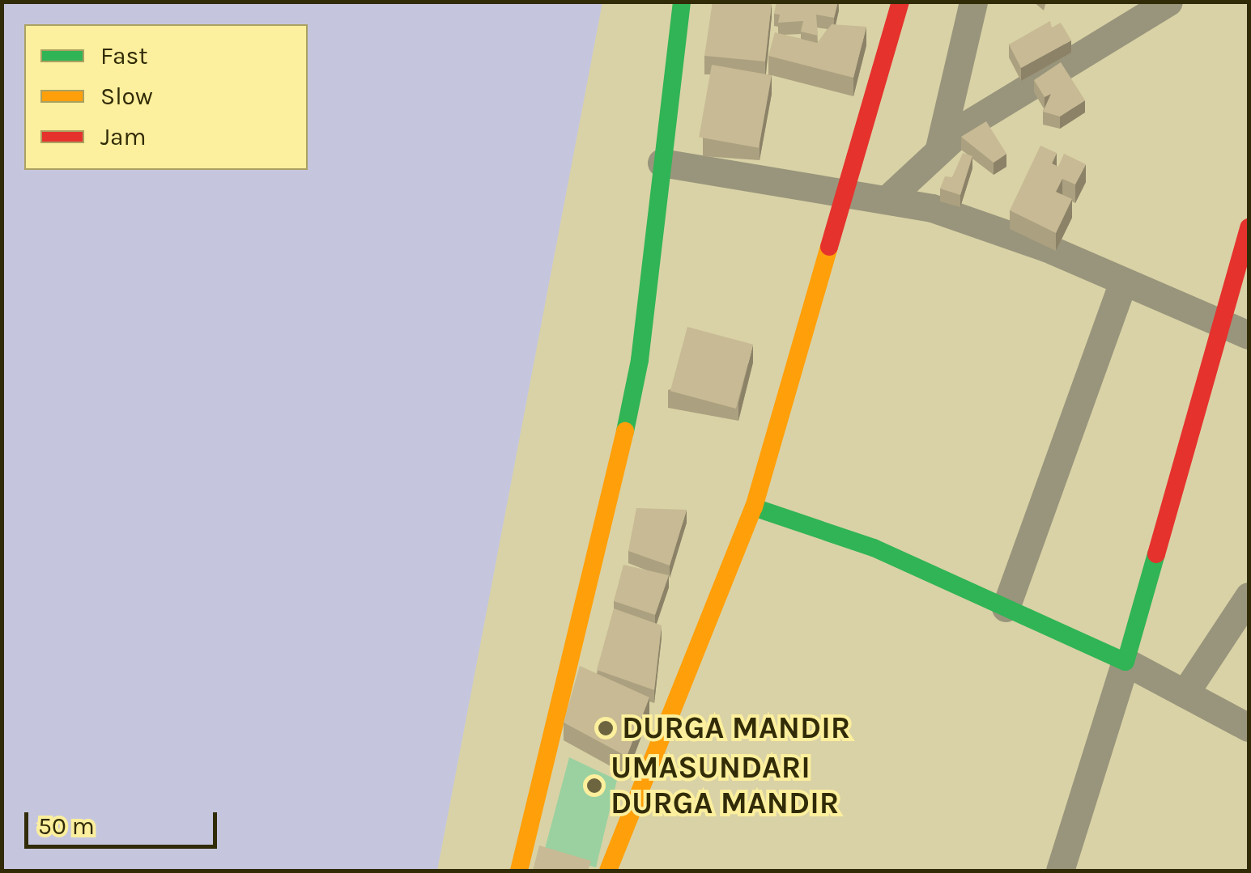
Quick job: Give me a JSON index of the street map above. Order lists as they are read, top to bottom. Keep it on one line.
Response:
{"places":["DURGA MANDIR","UMASUNDARI DURGA MANDIR"],"legend":["Fast","Slow","Jam"],"scale_bar":"50 m"}
